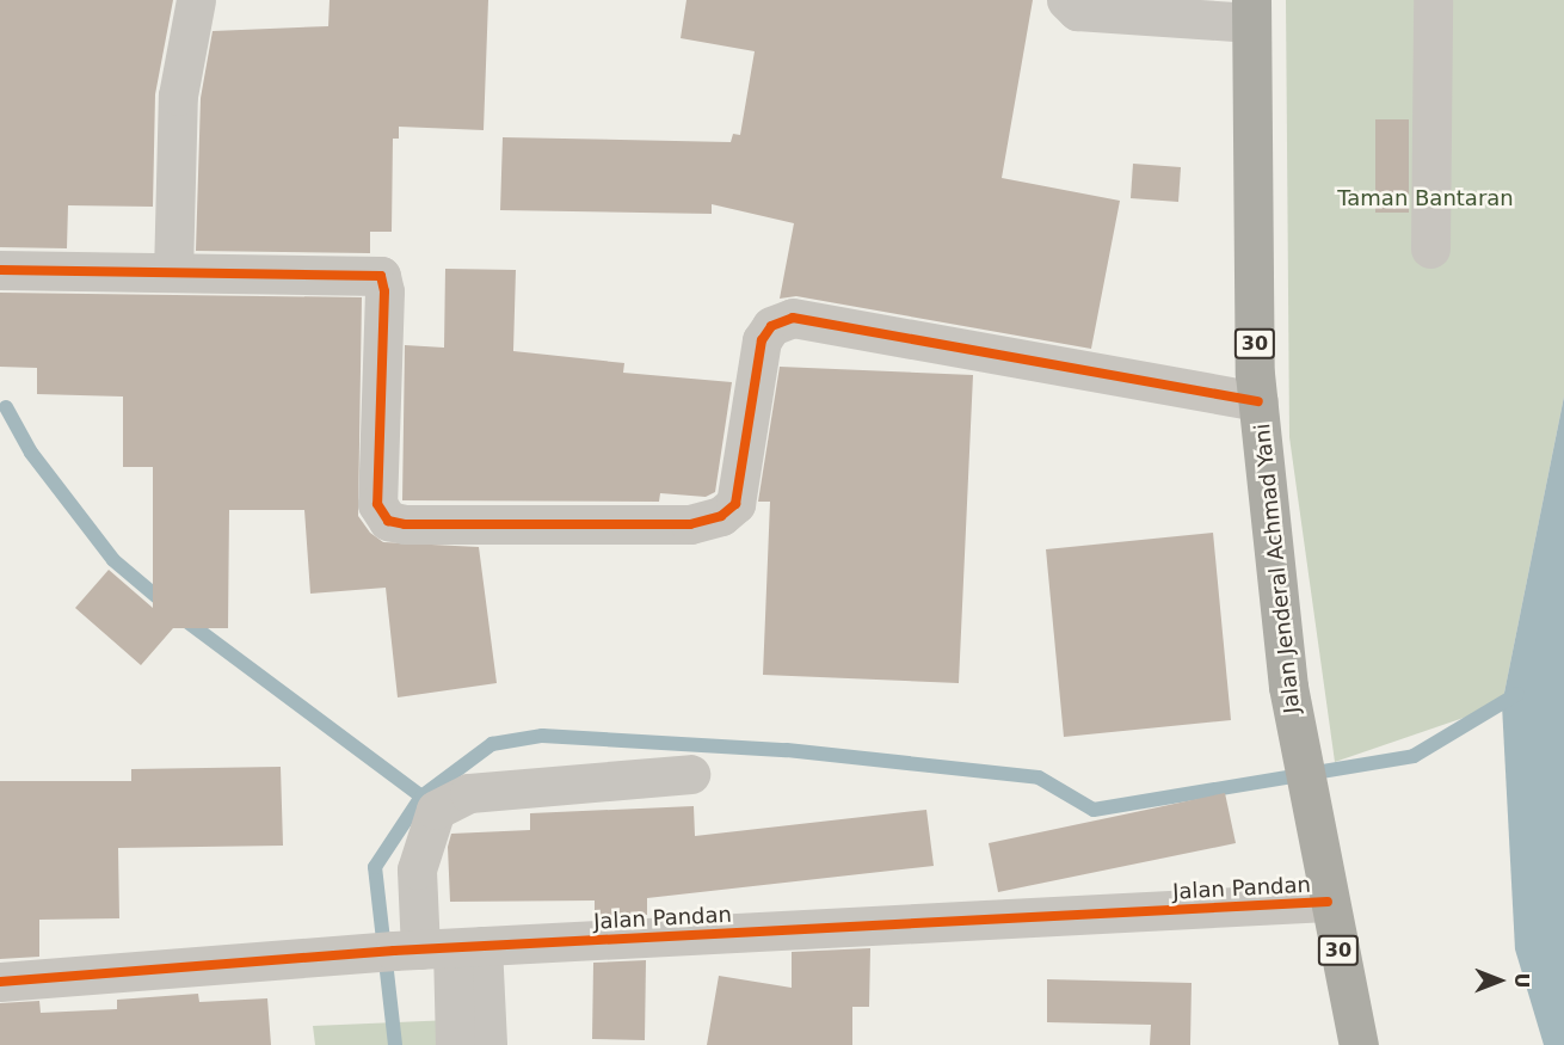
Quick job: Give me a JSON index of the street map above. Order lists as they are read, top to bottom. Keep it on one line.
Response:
{"streets":{"highway":["30","Jalan Jenderal Achmad Yani"],"street":["Jalan Pandan"]},"crossings":[["Jalan Jenderal Achmad Yani","Jalan Pandan"]],"parks":["Taman Bantaran"],"north":"right"}
